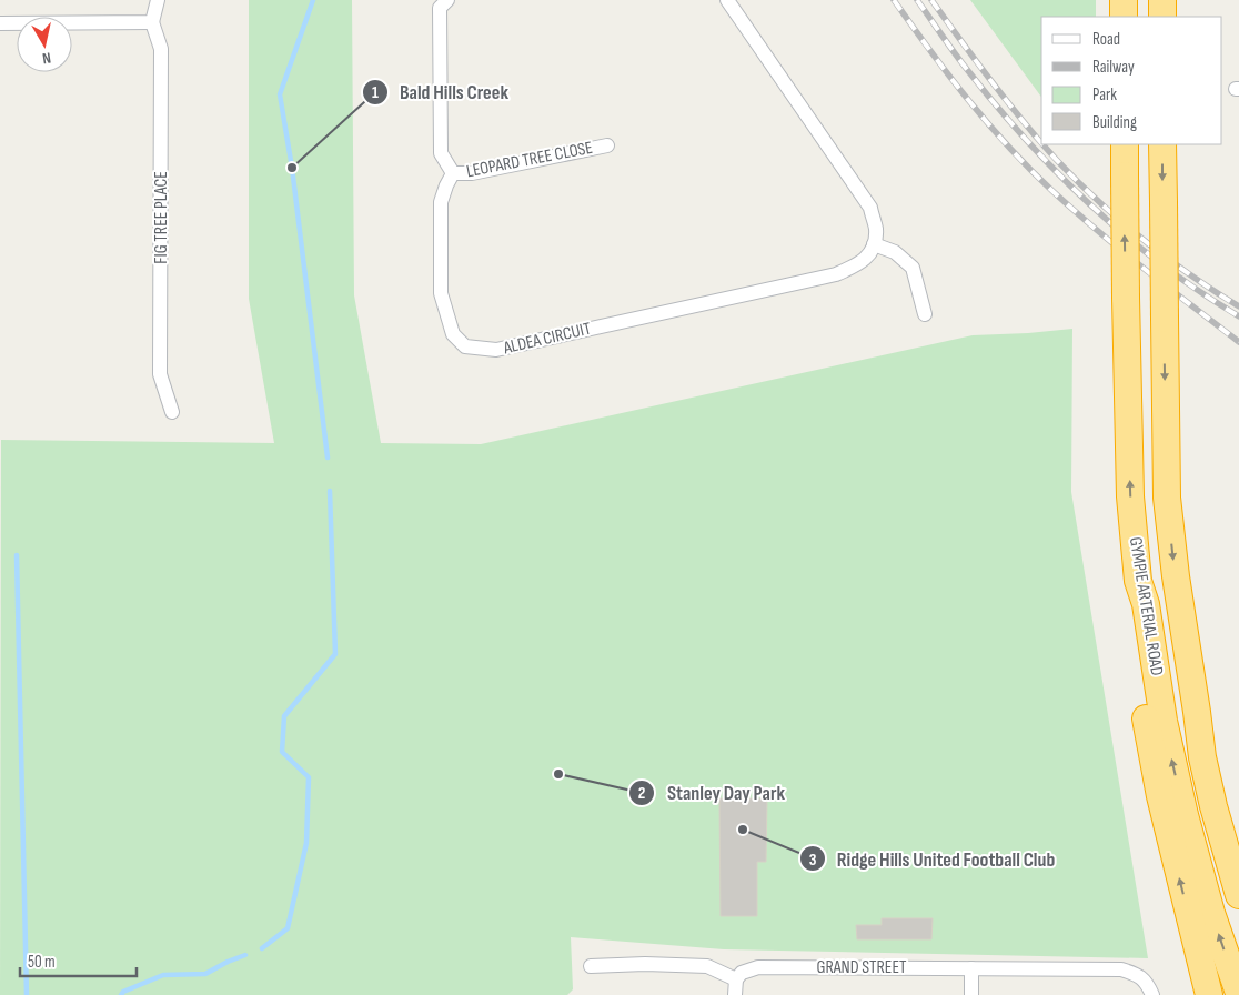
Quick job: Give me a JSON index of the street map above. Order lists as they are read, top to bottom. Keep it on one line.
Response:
{"streets":{"highway":["GYMPIE ARTERIAL ROAD"],"street":["LEOPARD TREE CLOSE","FIG TREE PLACE","ALDEA CIRCUIT","GRAND STREET"]},"crossings":[["LEOPARD TREE CLOSE","ALDEA CIRCUIT"]],"places":["Bald Hills Creek","Stanley Day Park","Ridge Hills United Football Club"],"legend":["Road","Railway","Park","Building"],"scale_bar":"50 m","north":"bottom"}
